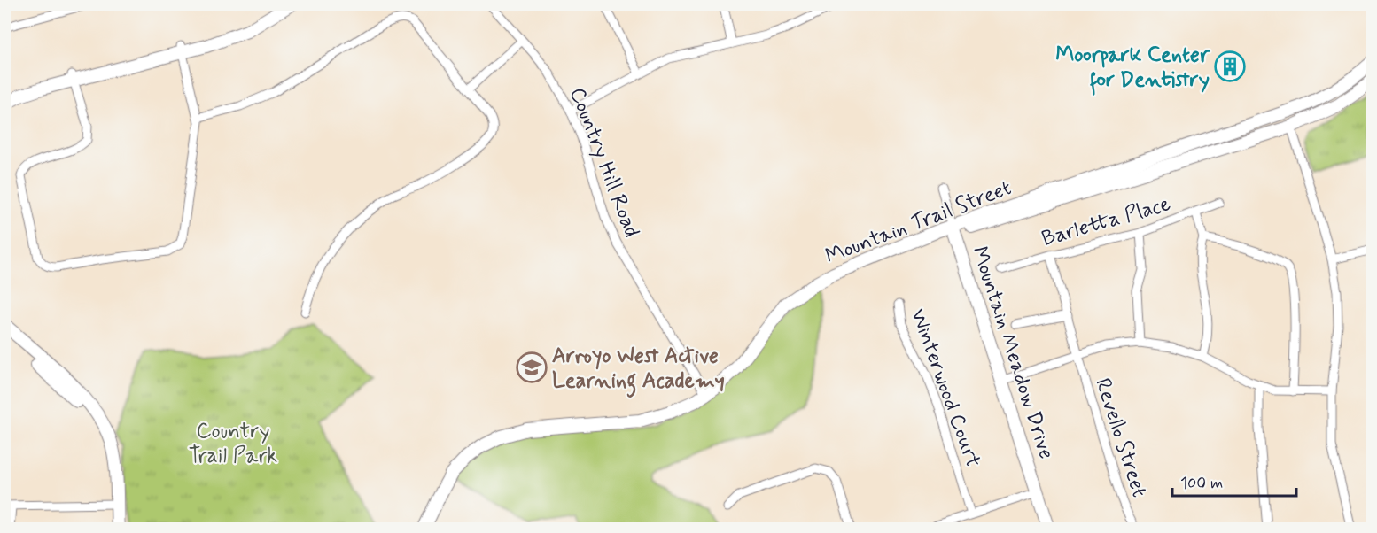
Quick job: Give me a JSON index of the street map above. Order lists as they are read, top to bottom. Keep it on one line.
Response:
{"streets":{"street":["Country Hill Road","Barletta Place","Mountain Trail Street","Mountain Meadow Drive","Winterwood Court","Revello Street"]},"crossings":[["Country Hill Road","Mountain Trail Street"],["Barletta Place","Revello Street"],["Mountain Trail Street","Mountain Meadow Drive"]],"parks":["Country Trail Park"],"places":{"building":["Moorpark Center for Dentistry"],"school or university":["Arroyo West Active Learning Academy"]},"scale_bar":"100 m"}
